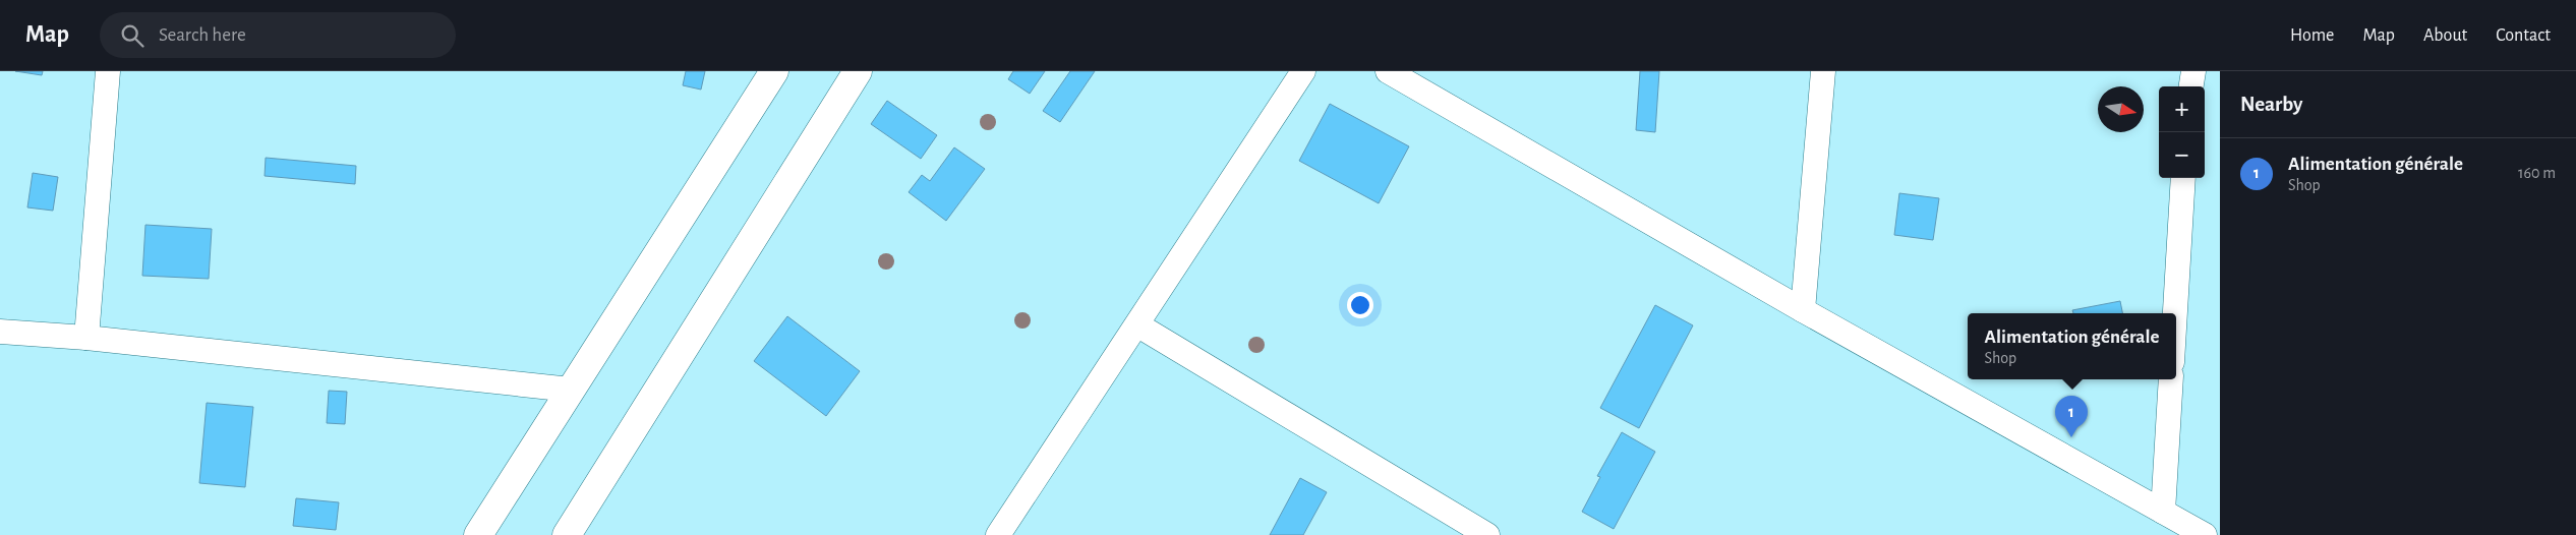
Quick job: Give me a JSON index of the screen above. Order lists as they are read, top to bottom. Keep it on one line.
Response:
{"north":"right","page":{"header":"Map","search":"Search here","nav":["Home","Map","About","Contact"],"heading":"Nearby","map_buttons":["+","−"],"list":[{"mark":"1","name":"Alimentation générale","note":"Shop","value":"160 m"}],"popup":["Alimentation générale","Shop"],"pins":"1"}}
